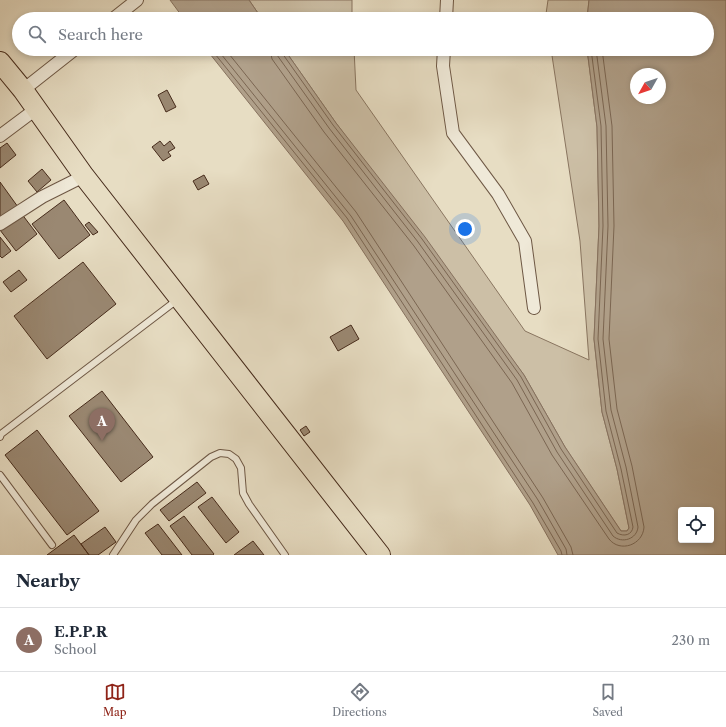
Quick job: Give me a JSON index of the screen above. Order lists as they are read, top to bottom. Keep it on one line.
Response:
{"north":"bottom left","page":{"search":"Search here","pins":"A","heading":"Nearby","list":[{"mark":"A","name":"E.P.P.R","note":"School","value":"230 m"}],"nav":["Map","Directions","Saved"]}}
